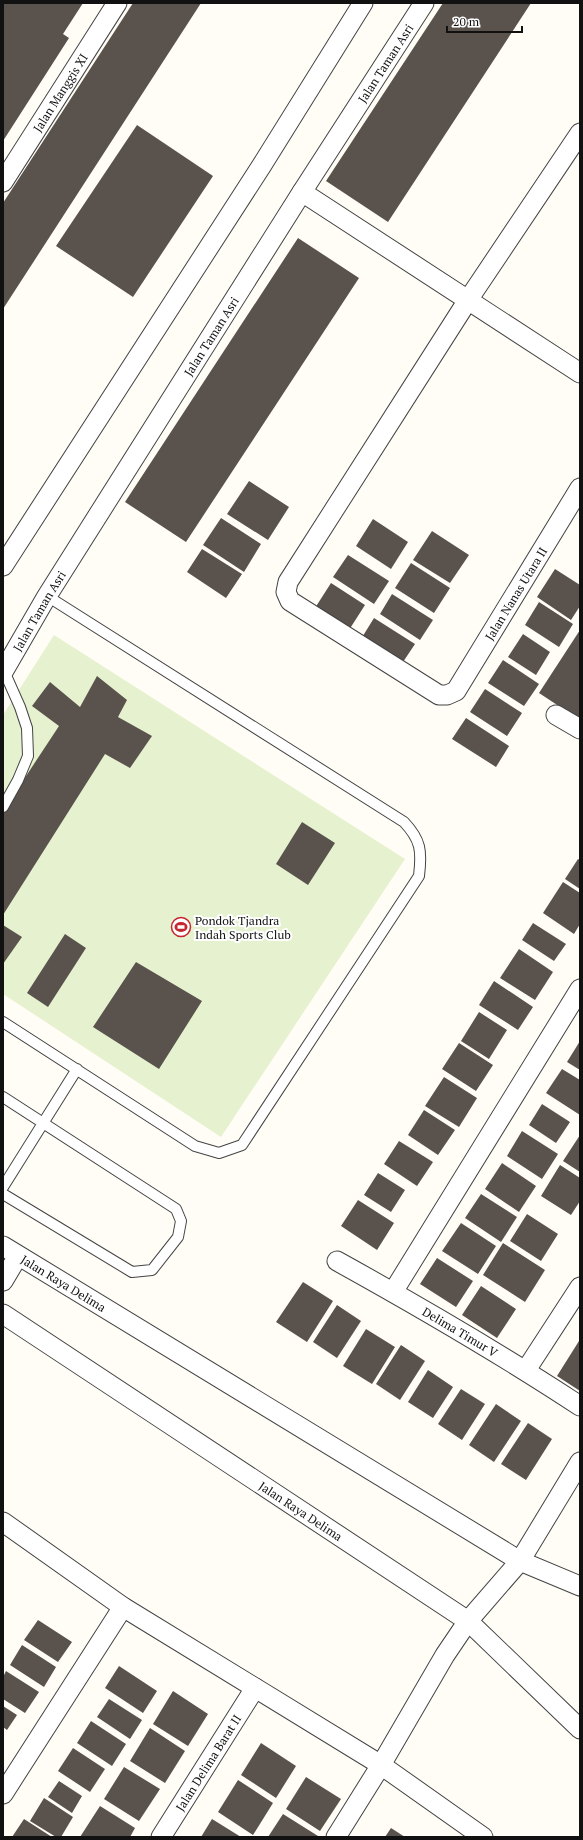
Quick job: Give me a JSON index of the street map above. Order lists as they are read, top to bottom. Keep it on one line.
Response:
{"streets":{"street":["Jalan Taman Asri","Jalan Manggis XI","Jalan Nanas Utara II","Jalan Raya Delima","Delima Timur V","Jalan Delima Barat II"]},"places":{"sports":["Pondok Tjandra Indah Sports Club"]},"scale_bar":"20 m"}
